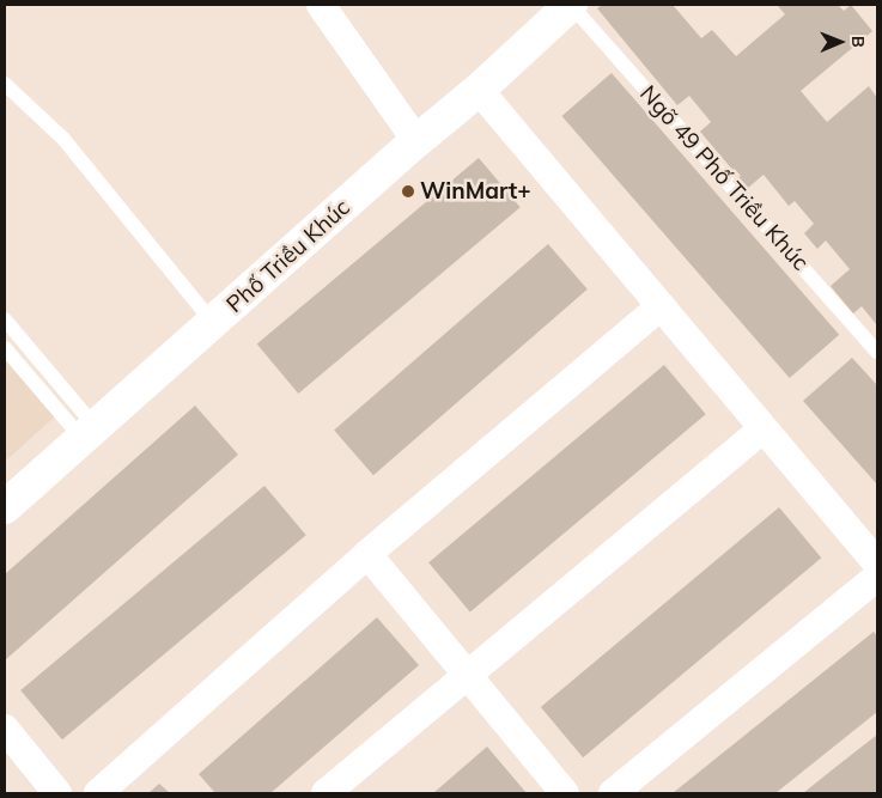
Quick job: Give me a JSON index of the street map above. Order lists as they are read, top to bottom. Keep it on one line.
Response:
{"streets":{"street":["Phố Triều Khúc"],"lane":["Ngõ 49 Phố Triều Khúc"]},"crossings":[["Ngõ 49 Phố Triều Khúc","Phố Triều Khúc"]],"places":["WinMart+"],"north":"right"}
